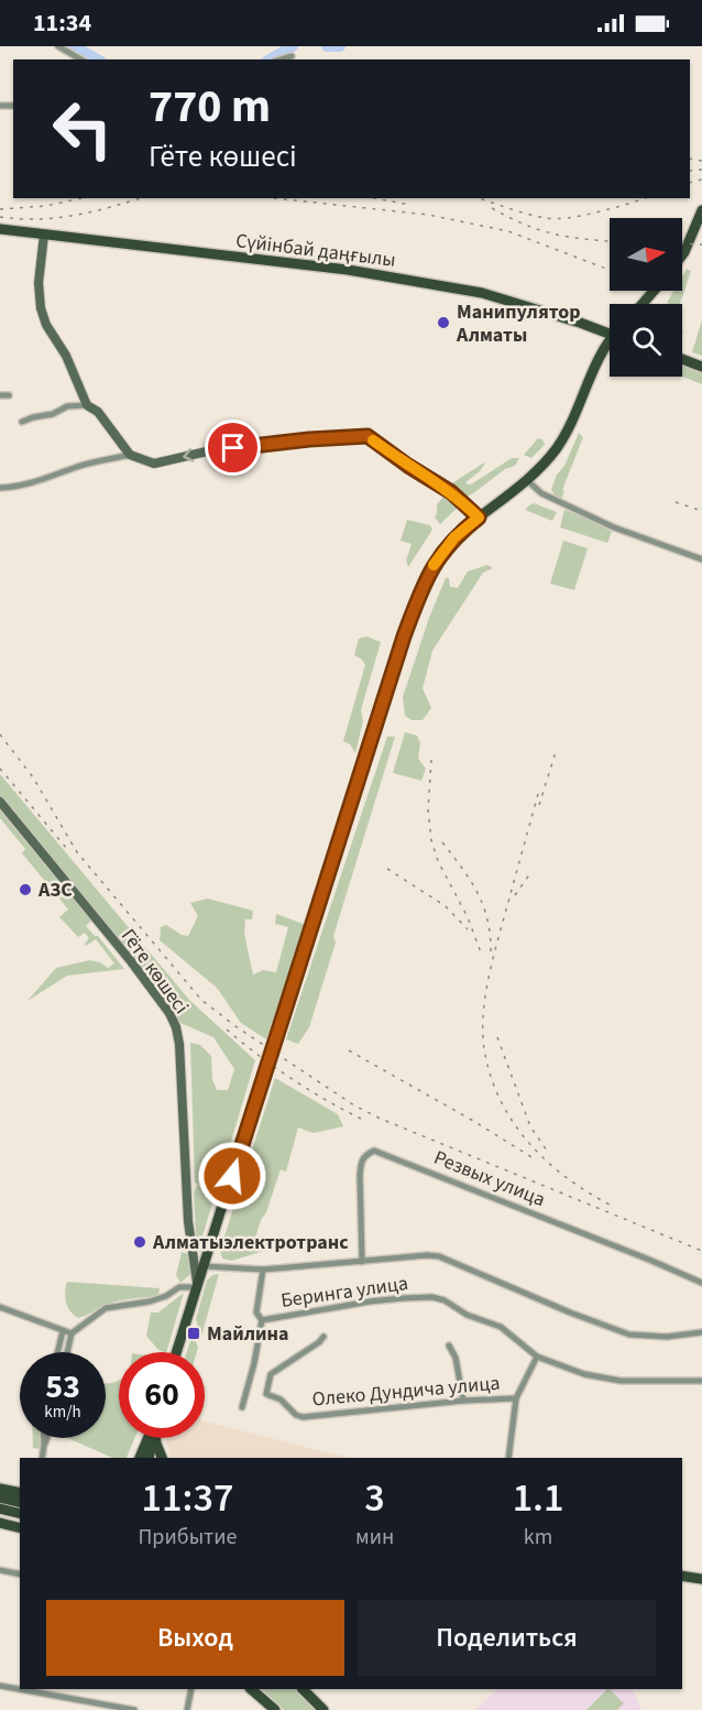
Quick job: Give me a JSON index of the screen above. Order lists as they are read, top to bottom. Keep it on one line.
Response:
{"streets":{"main road":["Сүйінбай даңғылы"],"street":["Гёте көшесі","Резвых улица","Беринга улица","Олеко Дундича улица"]},"crossings":[["Резвых улица","Беринга улица"]],"places":{"other":["Манипулятор Алматы","АЗС","Алматыэлектротранс"],"transit":["Майлина"]},"north":"right","page":{"status":"11:34","turn":["770 m","Гёте көшесі"],"speed":"53 km/h","limit":"60","eta":["11:37","Прибытие","3","мин","1.1","km"],"buttons":["Выход","Поделиться"]}}
